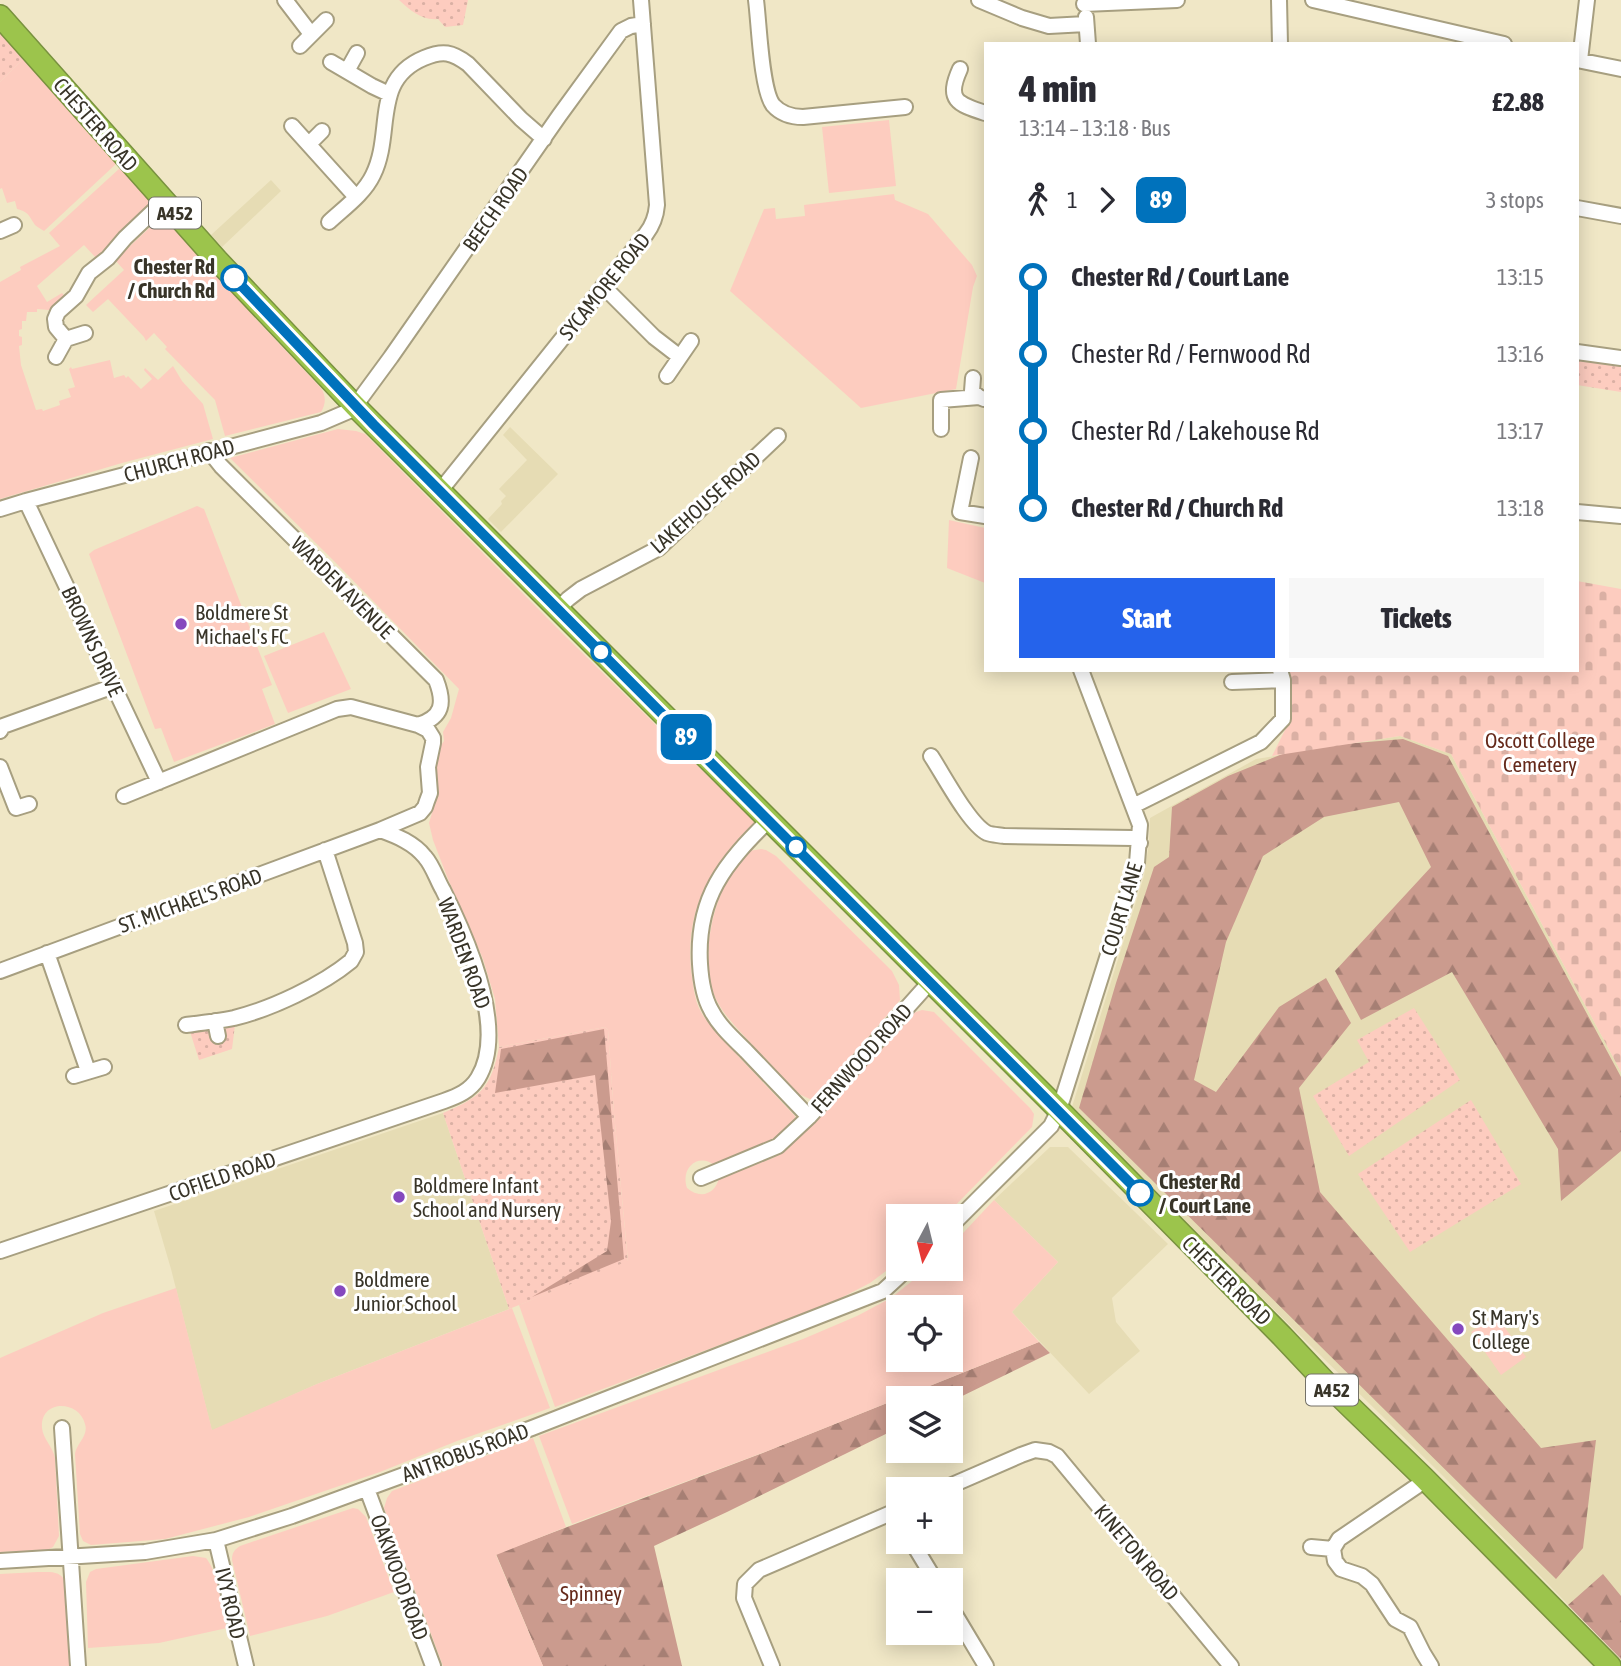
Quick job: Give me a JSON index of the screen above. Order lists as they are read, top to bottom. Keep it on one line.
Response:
{"streets":{"highway":["CHESTER ROAD","A452"],"street":["BEECH ROAD","SYCAMORE ROAD","CHURCH ROAD","LAKEHOUSE ROAD","WARDEN AVENUE","BROWNS DRIVE","ST. MICHAEL'S ROAD","COURT LANE","WARDEN ROAD","FERNWOOD ROAD","COFIELD ROAD","ANTROBUS ROAD","KINETON ROAD","OAKWOOD ROAD","IVY ROAD"]},"crossings":[["CHESTER ROAD","BEECH ROAD"],["CHESTER ROAD","SYCAMORE ROAD"],["CHESTER ROAD","CHURCH ROAD"],["CHESTER ROAD","LAKEHOUSE ROAD"],["CHESTER ROAD","COURT LANE"],["CHESTER ROAD","FERNWOOD ROAD"],["BEECH ROAD","SYCAMORE ROAD"],["BEECH ROAD","CHURCH ROAD"],["CHURCH ROAD","WARDEN AVENUE"],["CHURCH ROAD","BROWNS DRIVE"],["ST. MICHAEL'S ROAD","WARDEN ROAD"],["WARDEN ROAD","COFIELD ROAD"],["ANTROBUS ROAD","OAKWOOD ROAD"],["ANTROBUS ROAD","IVY ROAD"]],"parks":["Oscott College Cemetery","Spinney"],"places":["Chester Rd / Church Rd","Boldmere St Michael's FC","Chester Rd / Court Lane","Boldmere Infant School and Nursery","Boldmere Junior School","St Mary's College"],"lines":["bus line 89"],"north":"bottom","page":{"on_map":"89","heading":["4 min","13:14 – 13:18 · Bus","£2.88"],"legs":["1","89","3 stops"],"list":[{"name":"Chester Rd / Court Lane","value":"13:15"},{"name":"Chester Rd / Fernwood Rd","value":"13:16"},{"name":"Chester Rd / Lakehouse Rd","value":"13:17"},{"name":"Chester Rd / Church Rd","value":"13:18"}],"buttons":["Start","Tickets"],"map_buttons":["+","−"]}}
